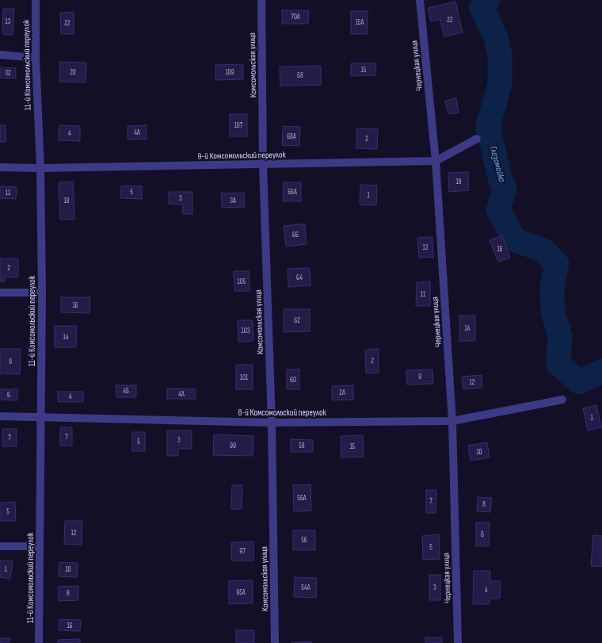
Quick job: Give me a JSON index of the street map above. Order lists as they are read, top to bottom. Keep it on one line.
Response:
{"streets":{"street":["11-й Комсомольский переулок","Комсомольская улица","Чернецкая улица","9-й Комсомольский переулок","8-й Комсомольский переулок"]},"crossings":[["11-й Комсомольский переулок","9-й Комсомольский переулок"],["11-й Комсомольский переулок","8-й Комсомольский переулок"],["Комсомольская улица","9-й Комсомольский переулок"],["Комсомольская улица","8-й Комсомольский переулок"],["Чернецкая улица","9-й Комсомольский переулок"],["Чернецкая улица","8-й Комсомольский переулок"]],"water":["Глазомойка"],"house_numbers":["70А","22","13","15А","22","15","20","109","32","68","107","4А","4","68А","2","18","5","66А","11","1","3","18","3А","66","13","16","2","64","105","11","16","62","14","103","14","2","9","9","101","60","12","4Б","2А","4А","6","4","1","7","7","3","5","99","58","1Б","10","56А","7","8","5","12","6","56","5","97","1","10","54А","3","4","95А","8","16"]}
